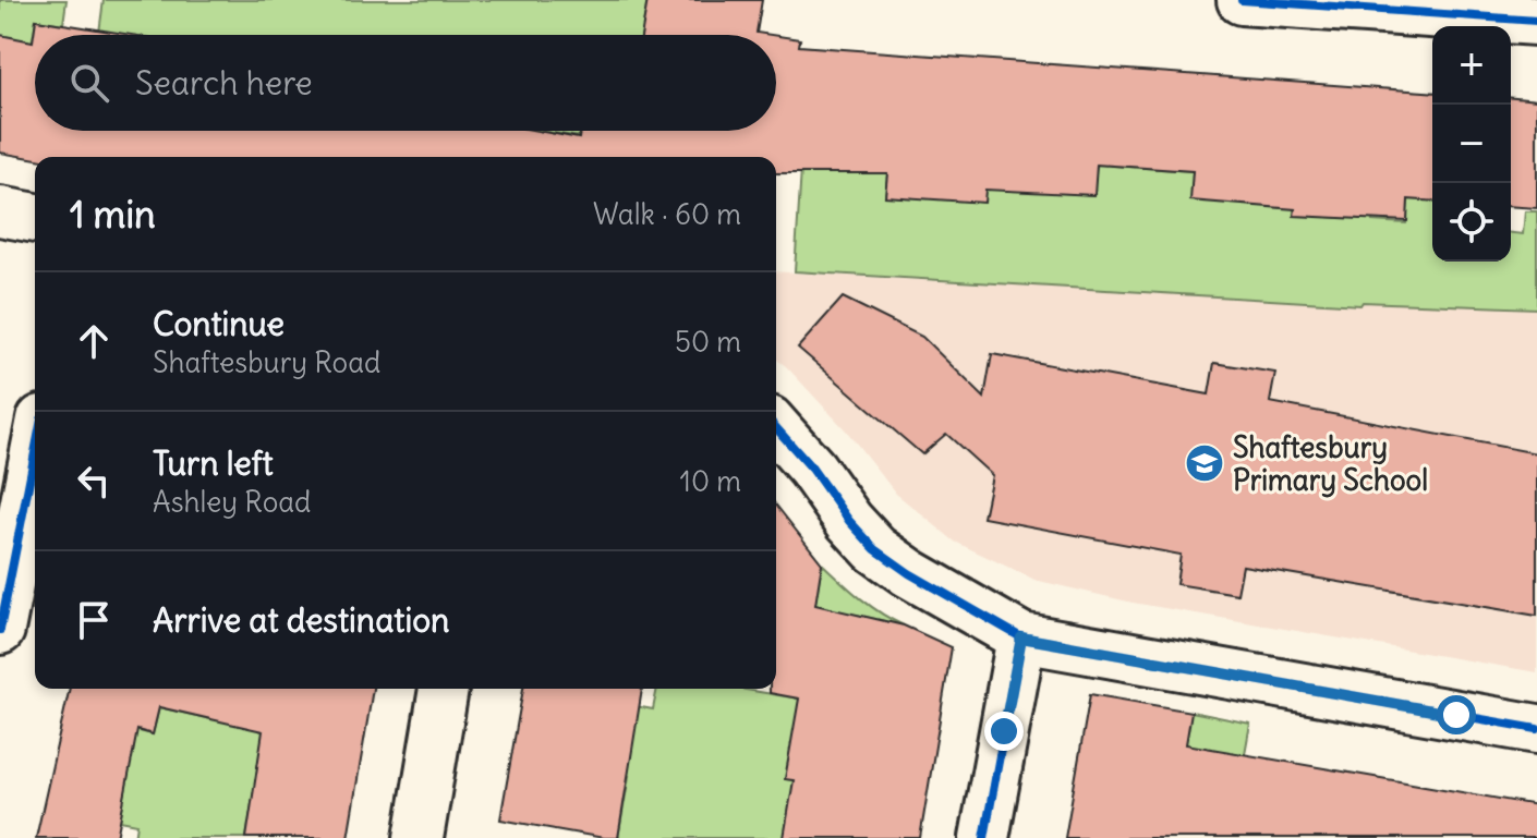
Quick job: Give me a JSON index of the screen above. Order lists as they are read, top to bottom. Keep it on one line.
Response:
{"places":{"school or university":["Shaftesbury Primary School"]},"page":{"map_buttons":["+","−"],"search":"Search here","heading":["1 min","Walk · 60 m"],"list":[["Continue","Shaftesbury Road","50 m"],["Turn left","Ashley Road","10 m"],"Arrive at destination"]}}
